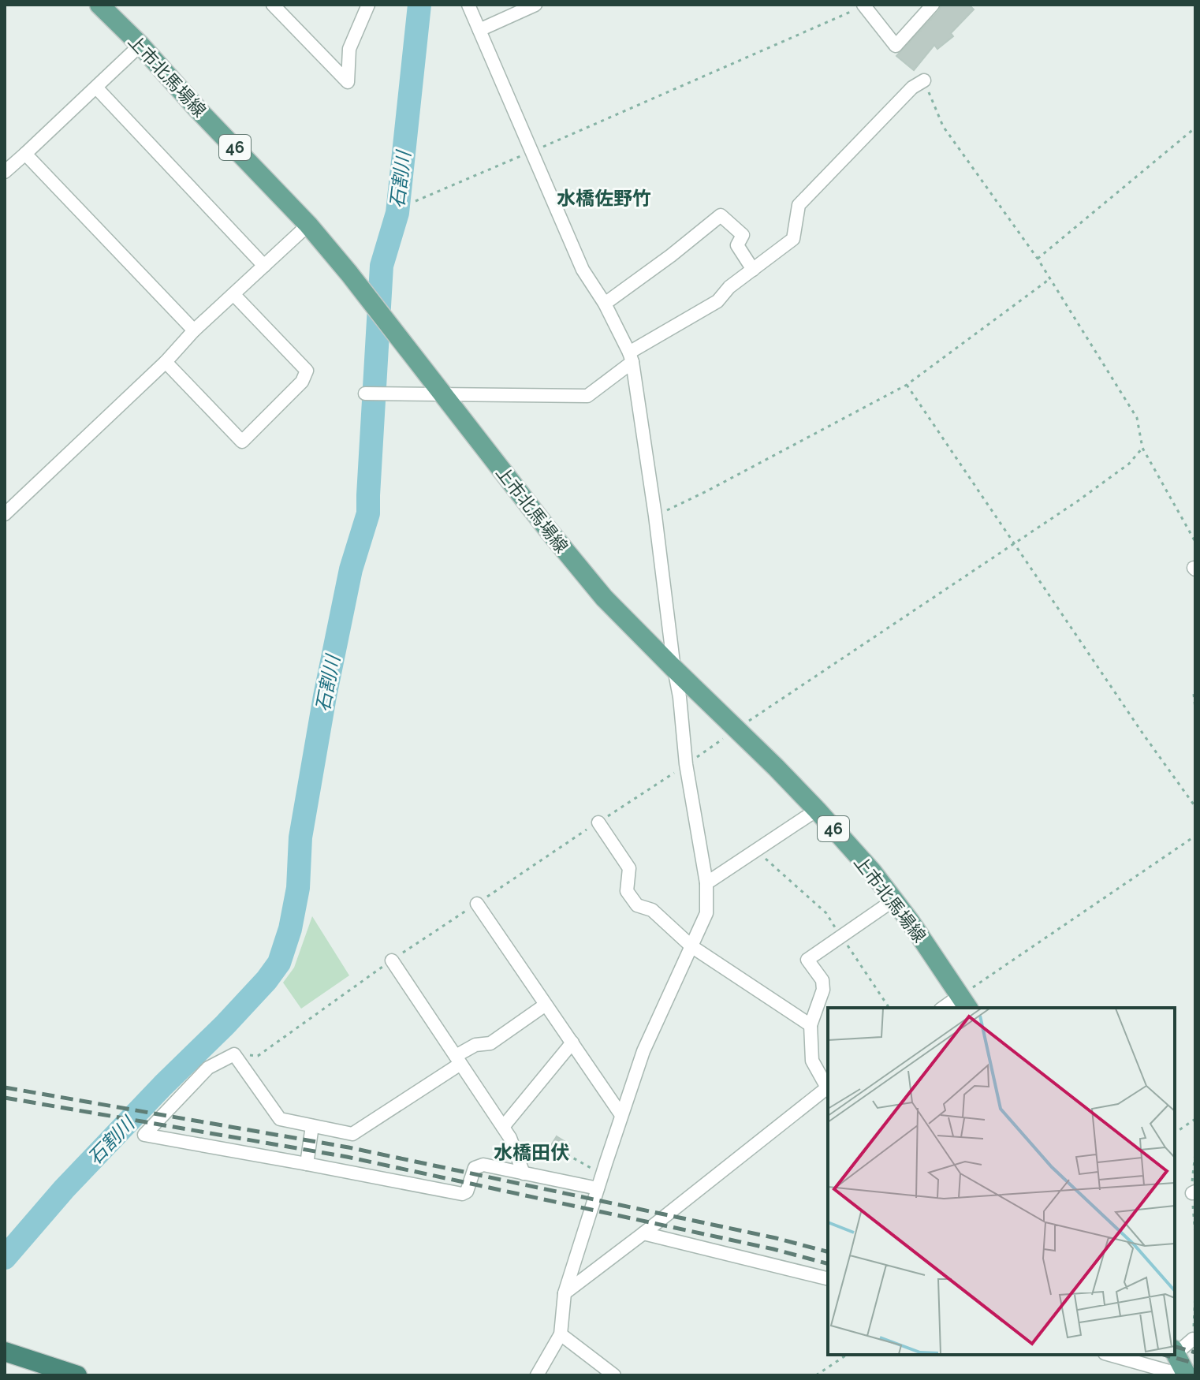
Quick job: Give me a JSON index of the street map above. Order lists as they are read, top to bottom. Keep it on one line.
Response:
{"streets":{"main road":["上市北馬場線","46"]},"districts":["水橋佐野竹","水橋田伏"],"water":["石割川"]}
